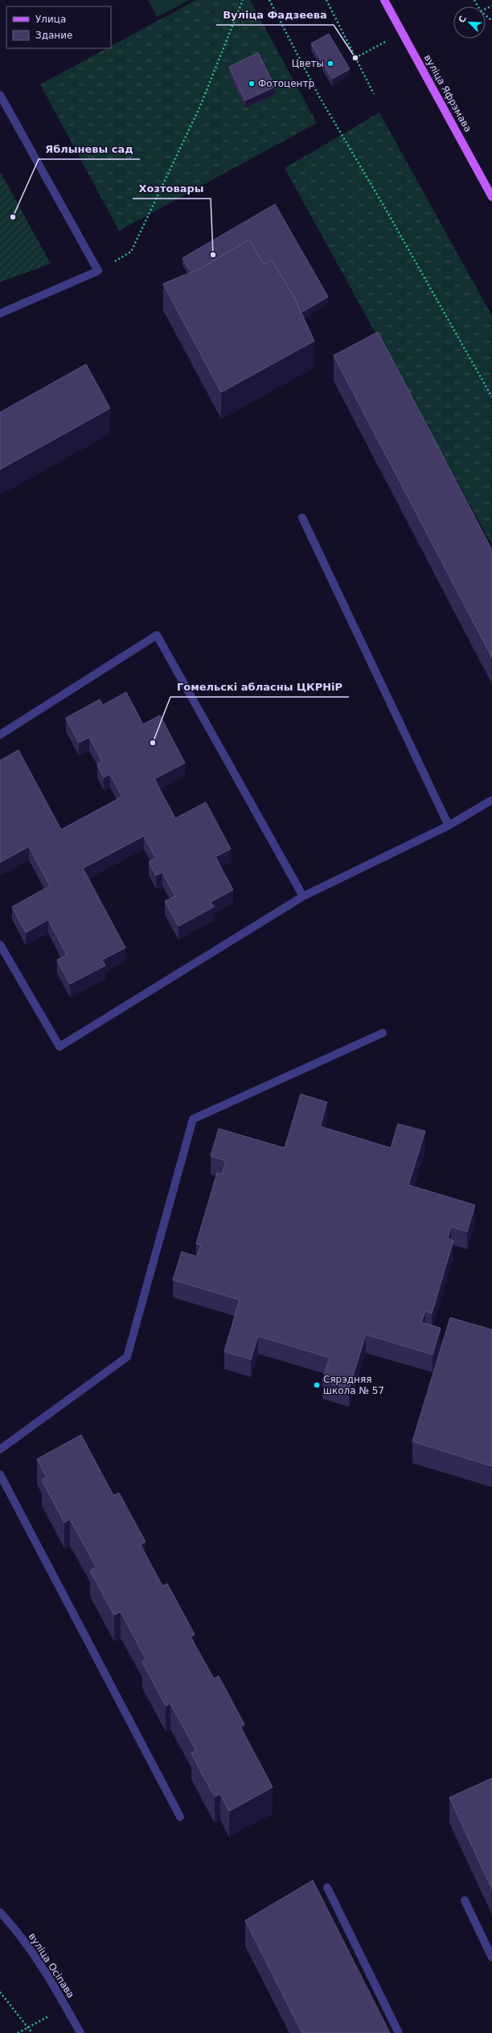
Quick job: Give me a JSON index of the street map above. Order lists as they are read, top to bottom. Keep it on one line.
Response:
{"streets":{"main road":["вуліца Яфрэмава"],"street":["вуліца Осіпава"]},"places":["Вуліца Фадзеева","Цветы","Фотоцентр","Яблыневы сад","Хозтовары","Гомельскі абласны ЦКРНіР","Сярэдняя школа № 57"],"legend":["Улица","Здание"],"north":"top left"}
